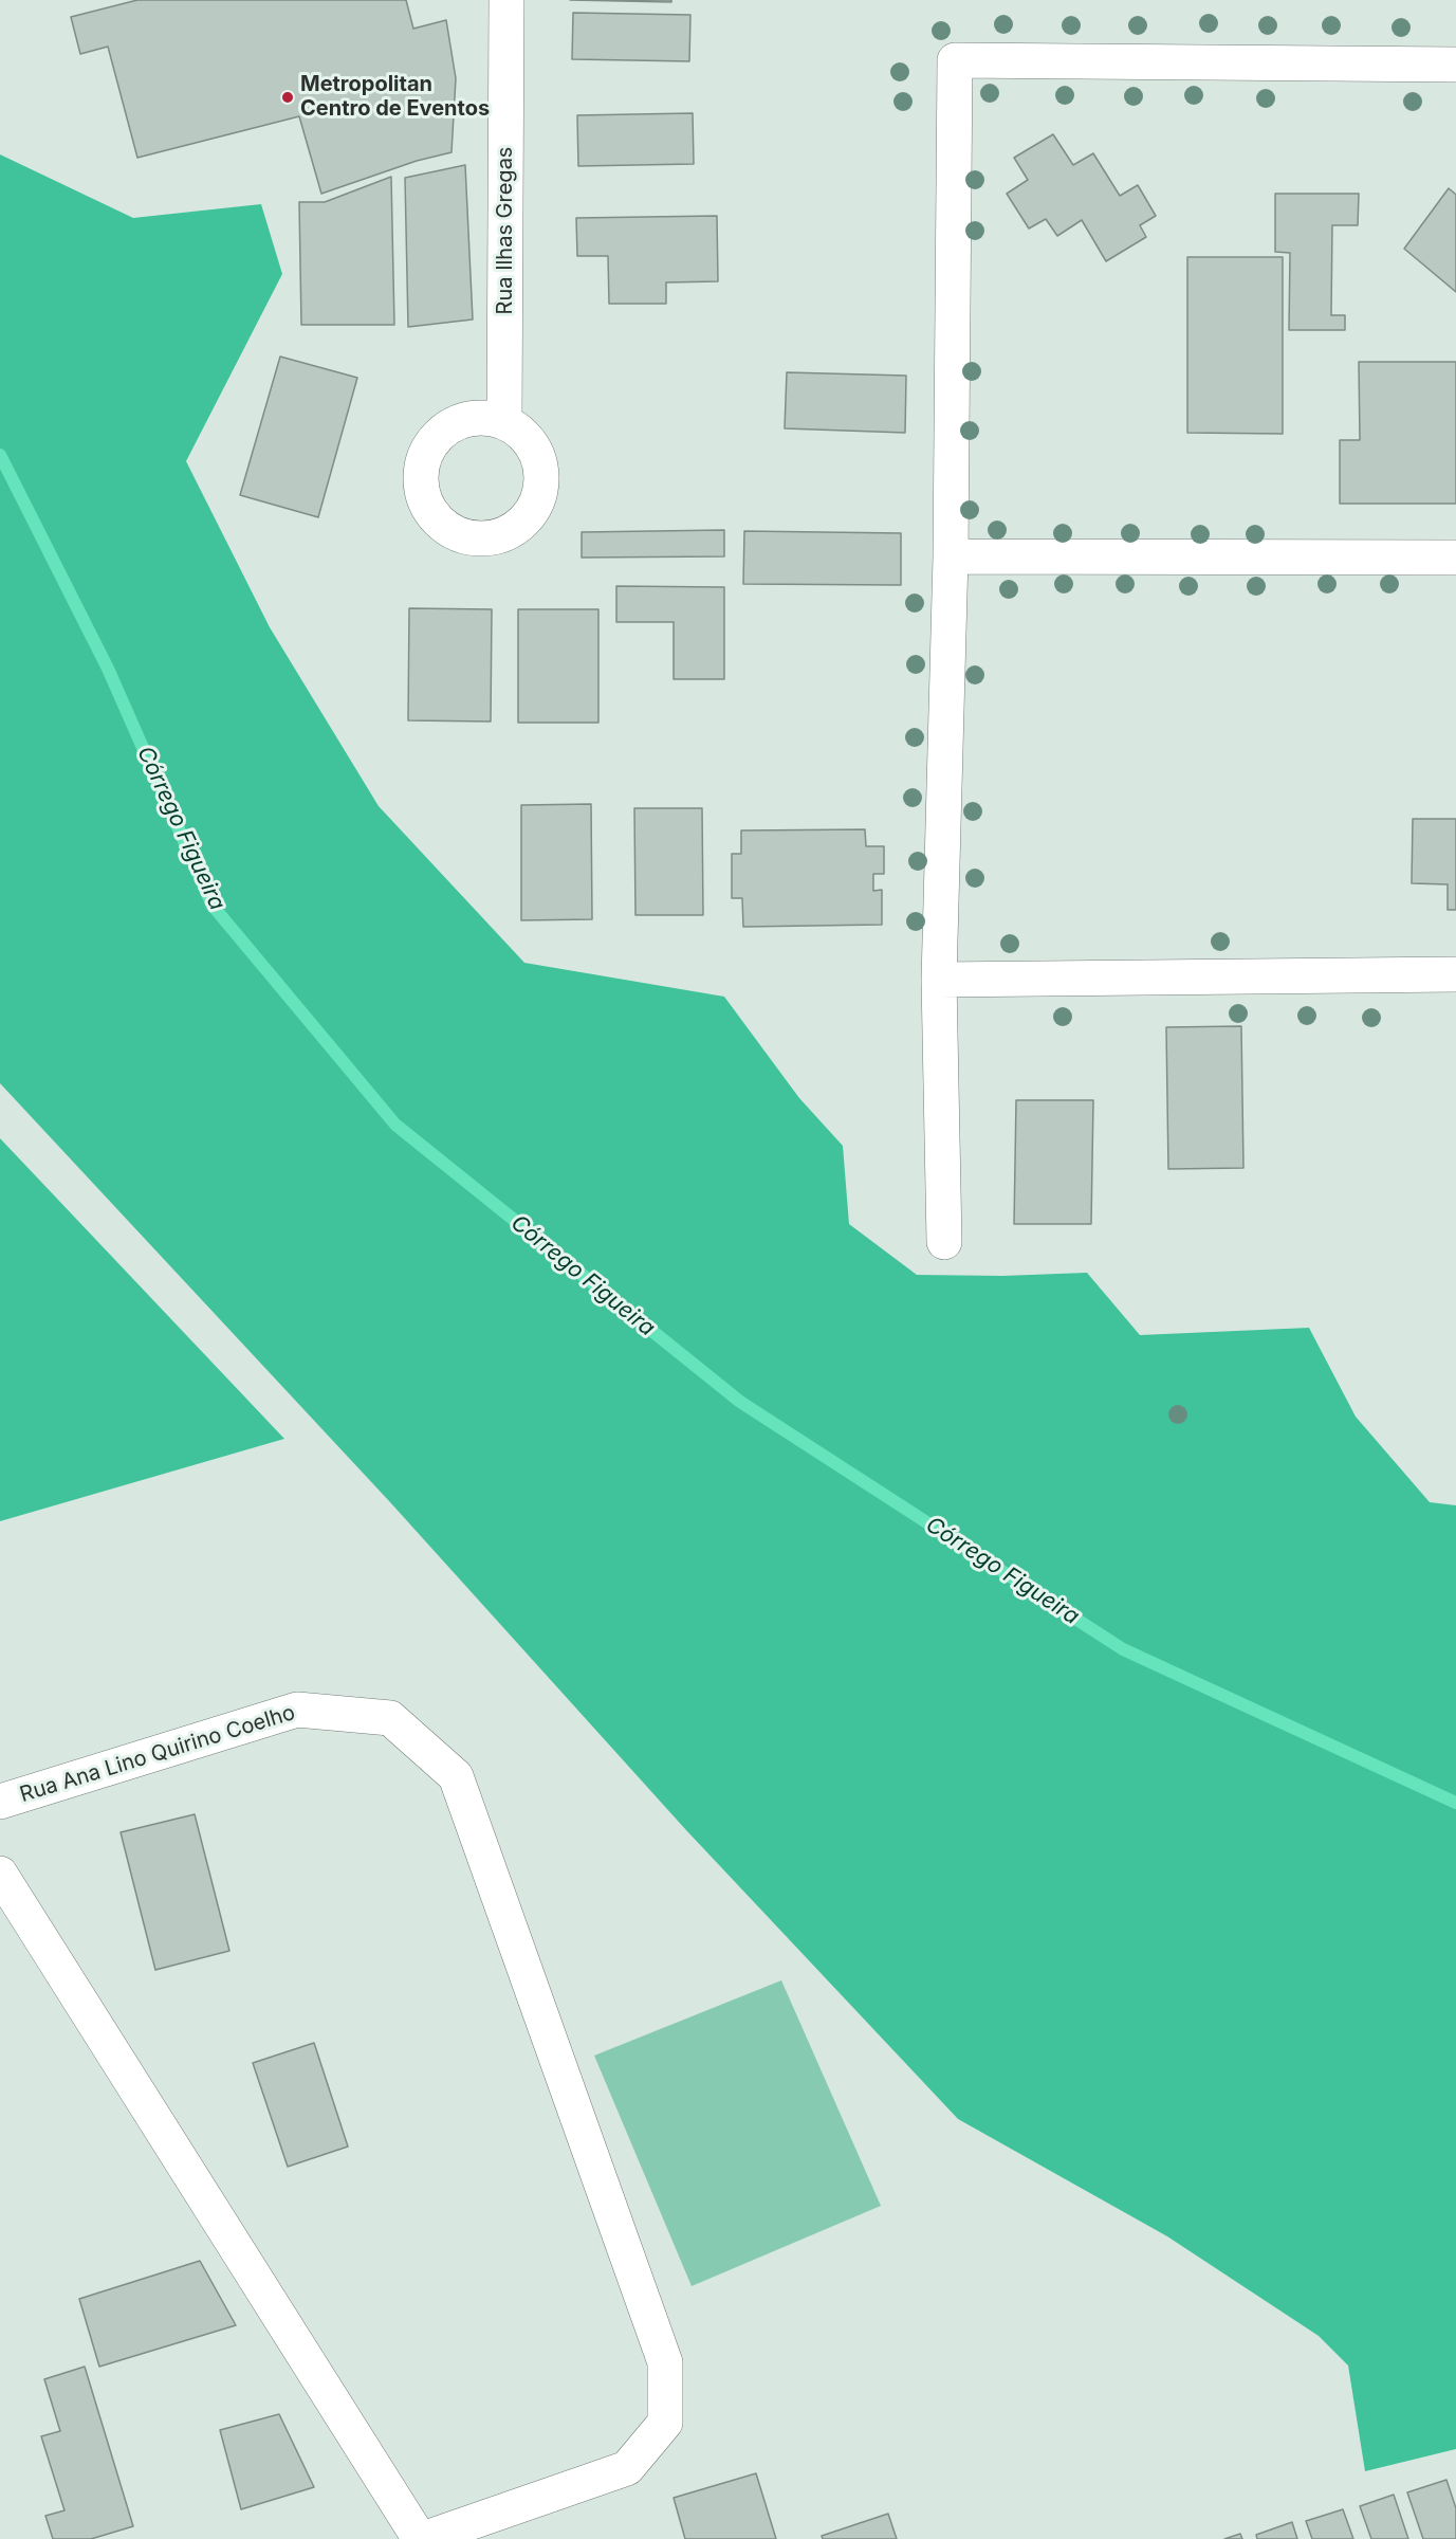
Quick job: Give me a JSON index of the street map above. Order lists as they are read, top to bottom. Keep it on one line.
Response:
{"streets":{"street":["Rua Ilhas Gregas","Rua Ana Lino Quirino Coelho"]},"water":["Córrego Figueira"],"places":["Metropolitan Centro de Eventos"]}
